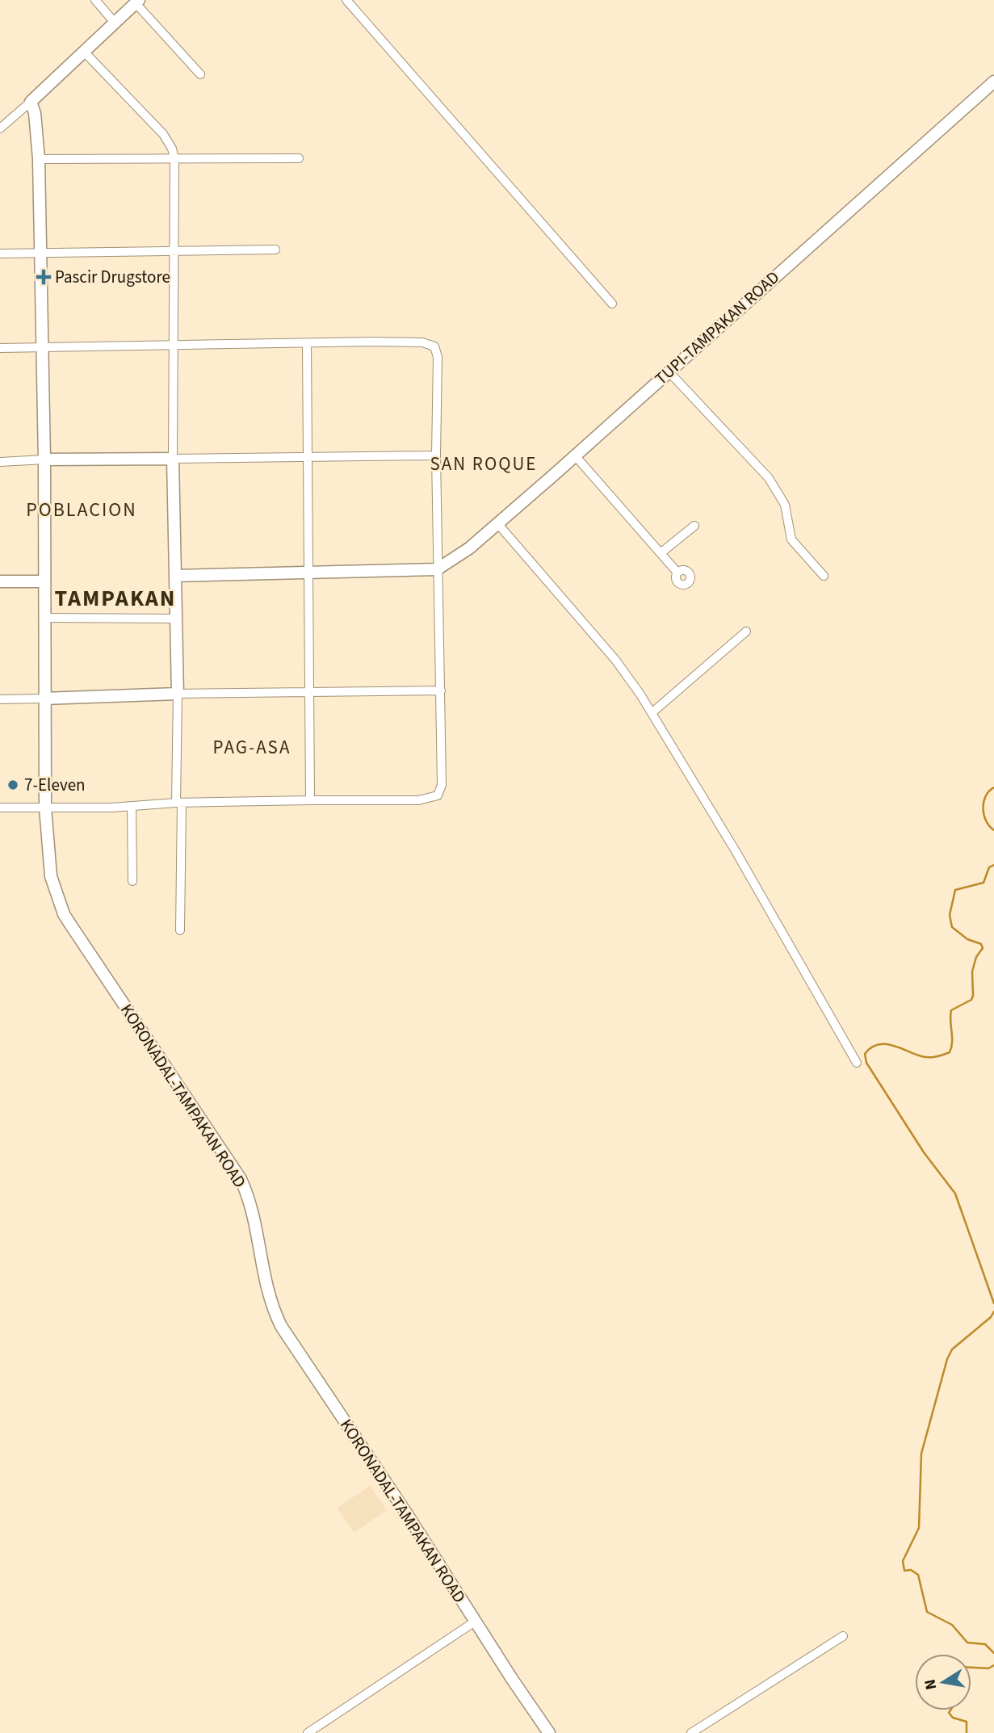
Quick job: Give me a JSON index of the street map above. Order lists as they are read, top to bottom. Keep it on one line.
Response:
{"streets":{"main road":["TUPI-TAMPAKAN ROAD","KORONADAL-TAMPAKAN ROAD"]},"districts":["SAN ROQUE","POBLACION","TAMPAKAN","PAG-ASA"],"places":{"health":["Pascir Drugstore"],"other":["7-Eleven"]},"north":"left"}
